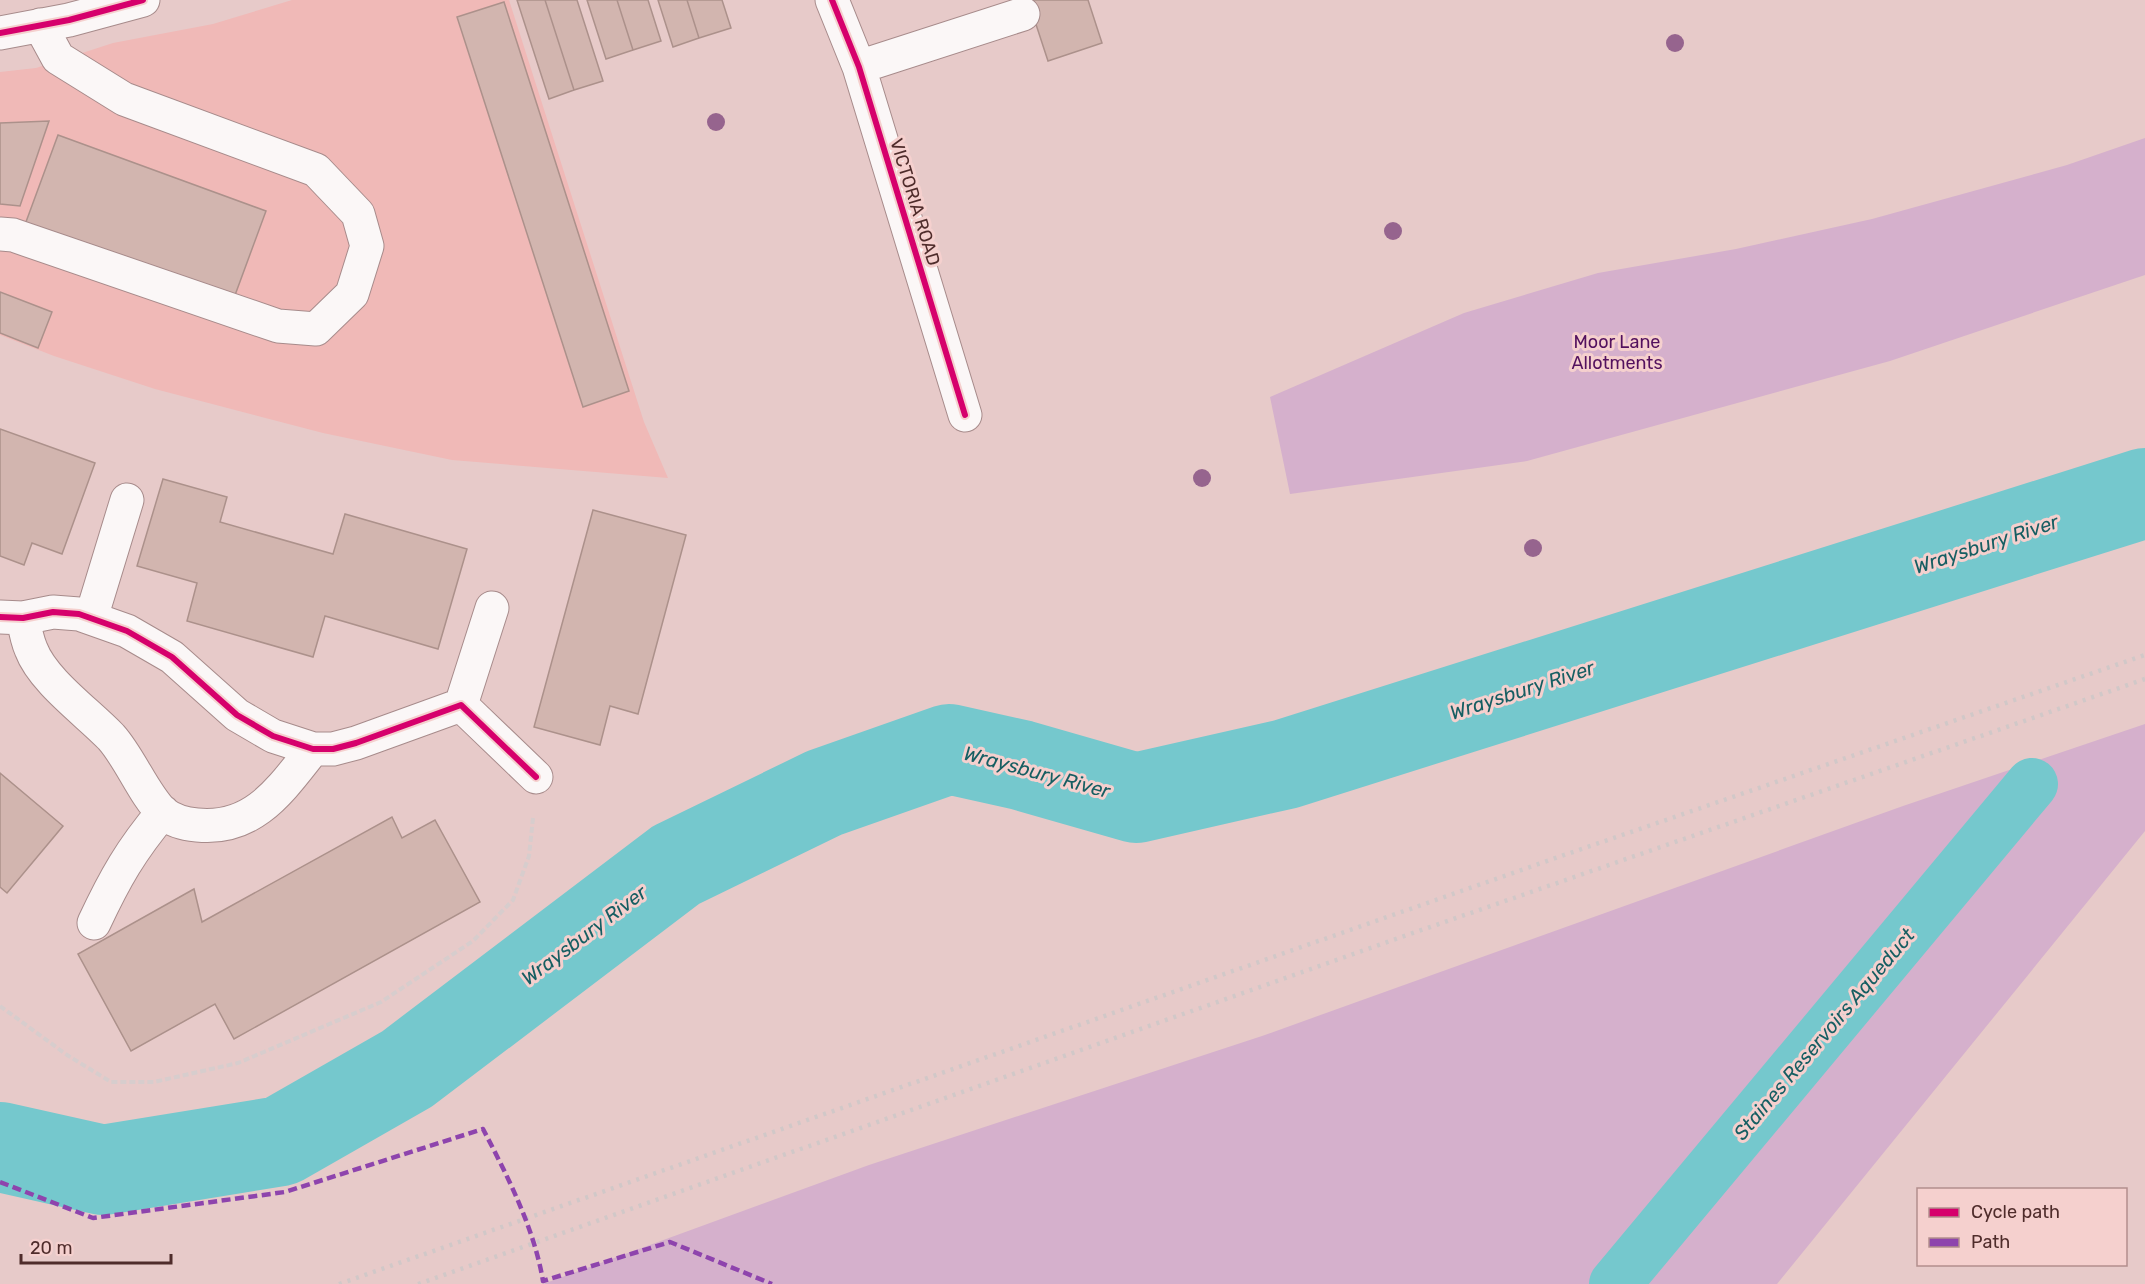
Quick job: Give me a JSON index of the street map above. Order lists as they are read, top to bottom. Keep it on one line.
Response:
{"streets":{"street":["VICTORIA ROAD"]},"water":["Wraysbury River","Staines Reservoirs Aqueduct"],"parks":["Moor Lane Allotments"],"legend":["Cycle path","Path"],"scale_bar":"20 m"}
